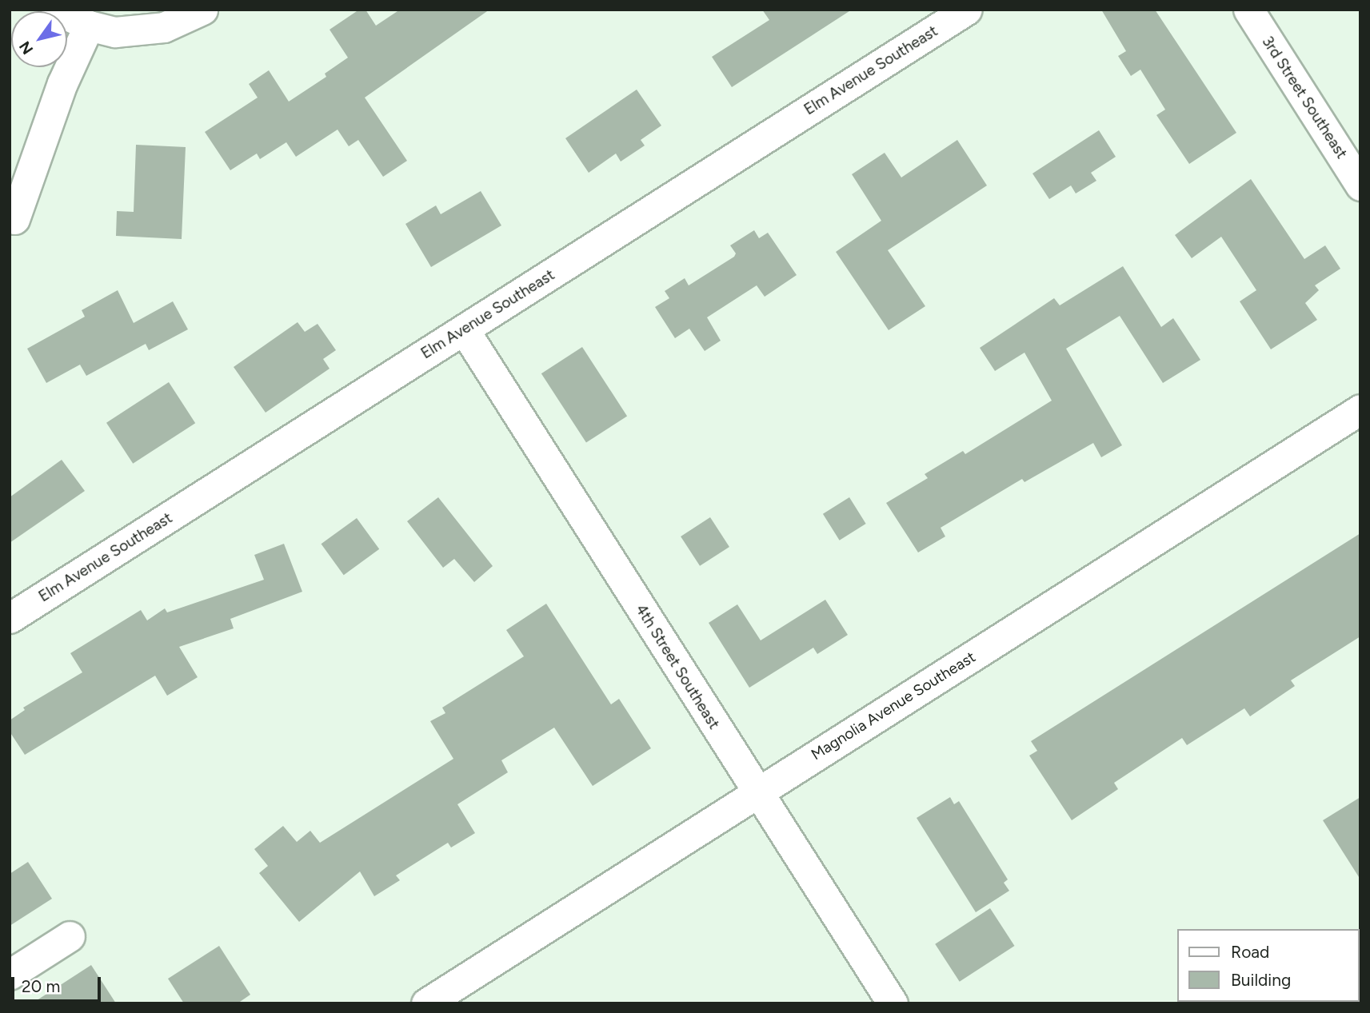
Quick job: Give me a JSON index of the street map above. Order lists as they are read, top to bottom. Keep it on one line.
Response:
{"streets":{"street":["Elm Avenue Southeast","3rd Street Southeast","4th Street Southeast","Magnolia Avenue Southeast"]},"crossings":[["Elm Avenue Southeast","4th Street Southeast"],["4th Street Southeast","Magnolia Avenue Southeast"]],"legend":["Road","Building"],"scale_bar":"20 m","north":"bottom left"}
